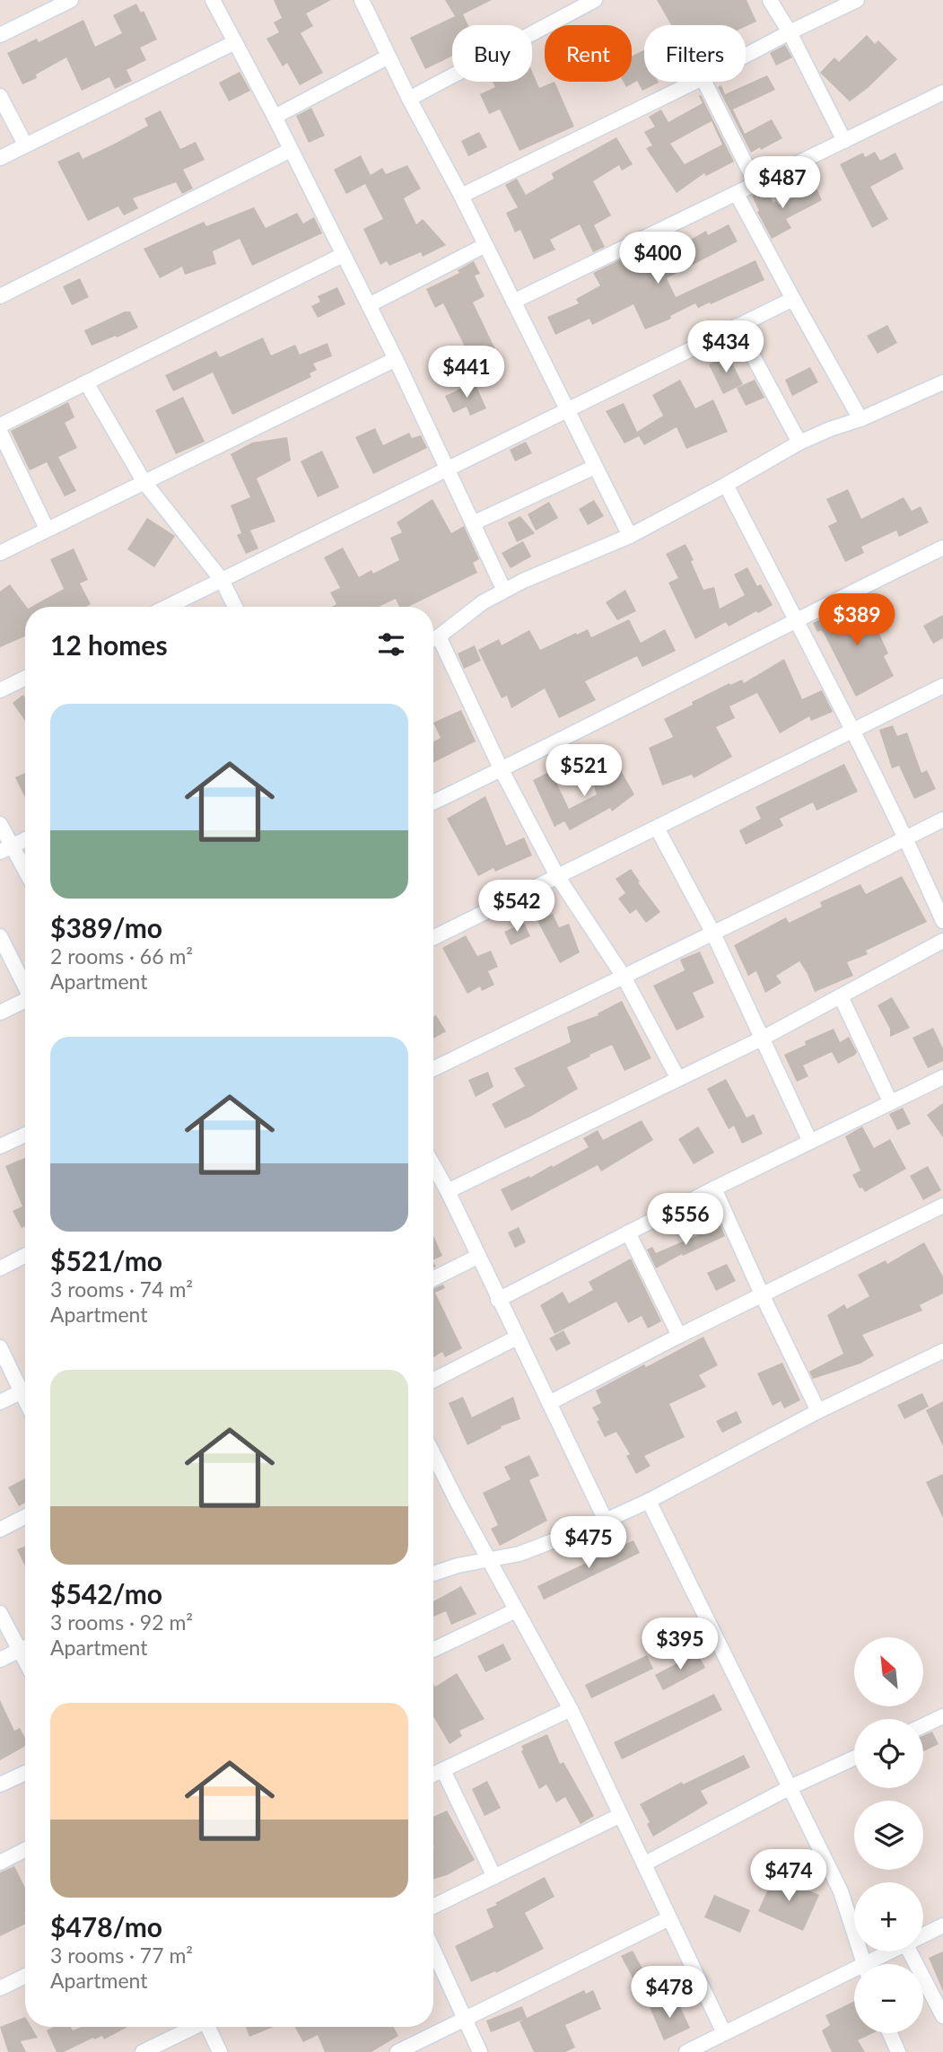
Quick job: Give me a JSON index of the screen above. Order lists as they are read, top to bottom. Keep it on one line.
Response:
{"north":"top left","page":{"chip":["Buy","Rent","Filters"],"price":["$487","$400","$434","$441","$389","$521","$542","$556","$475","$395","$474","$478"],"heading":"12 homes","list":[{"name":"$389/mo","note":"2 rooms · 66 m² · Apartment"},{"name":"$521/mo","note":"3 rooms · 74 m² · Apartment"},{"name":"$542/mo","note":"3 rooms · 92 m² · Apartment"},{"name":"$478/mo","note":"3 rooms · 77 m² · Apartment"}],"map_buttons":["+","−"]}}
